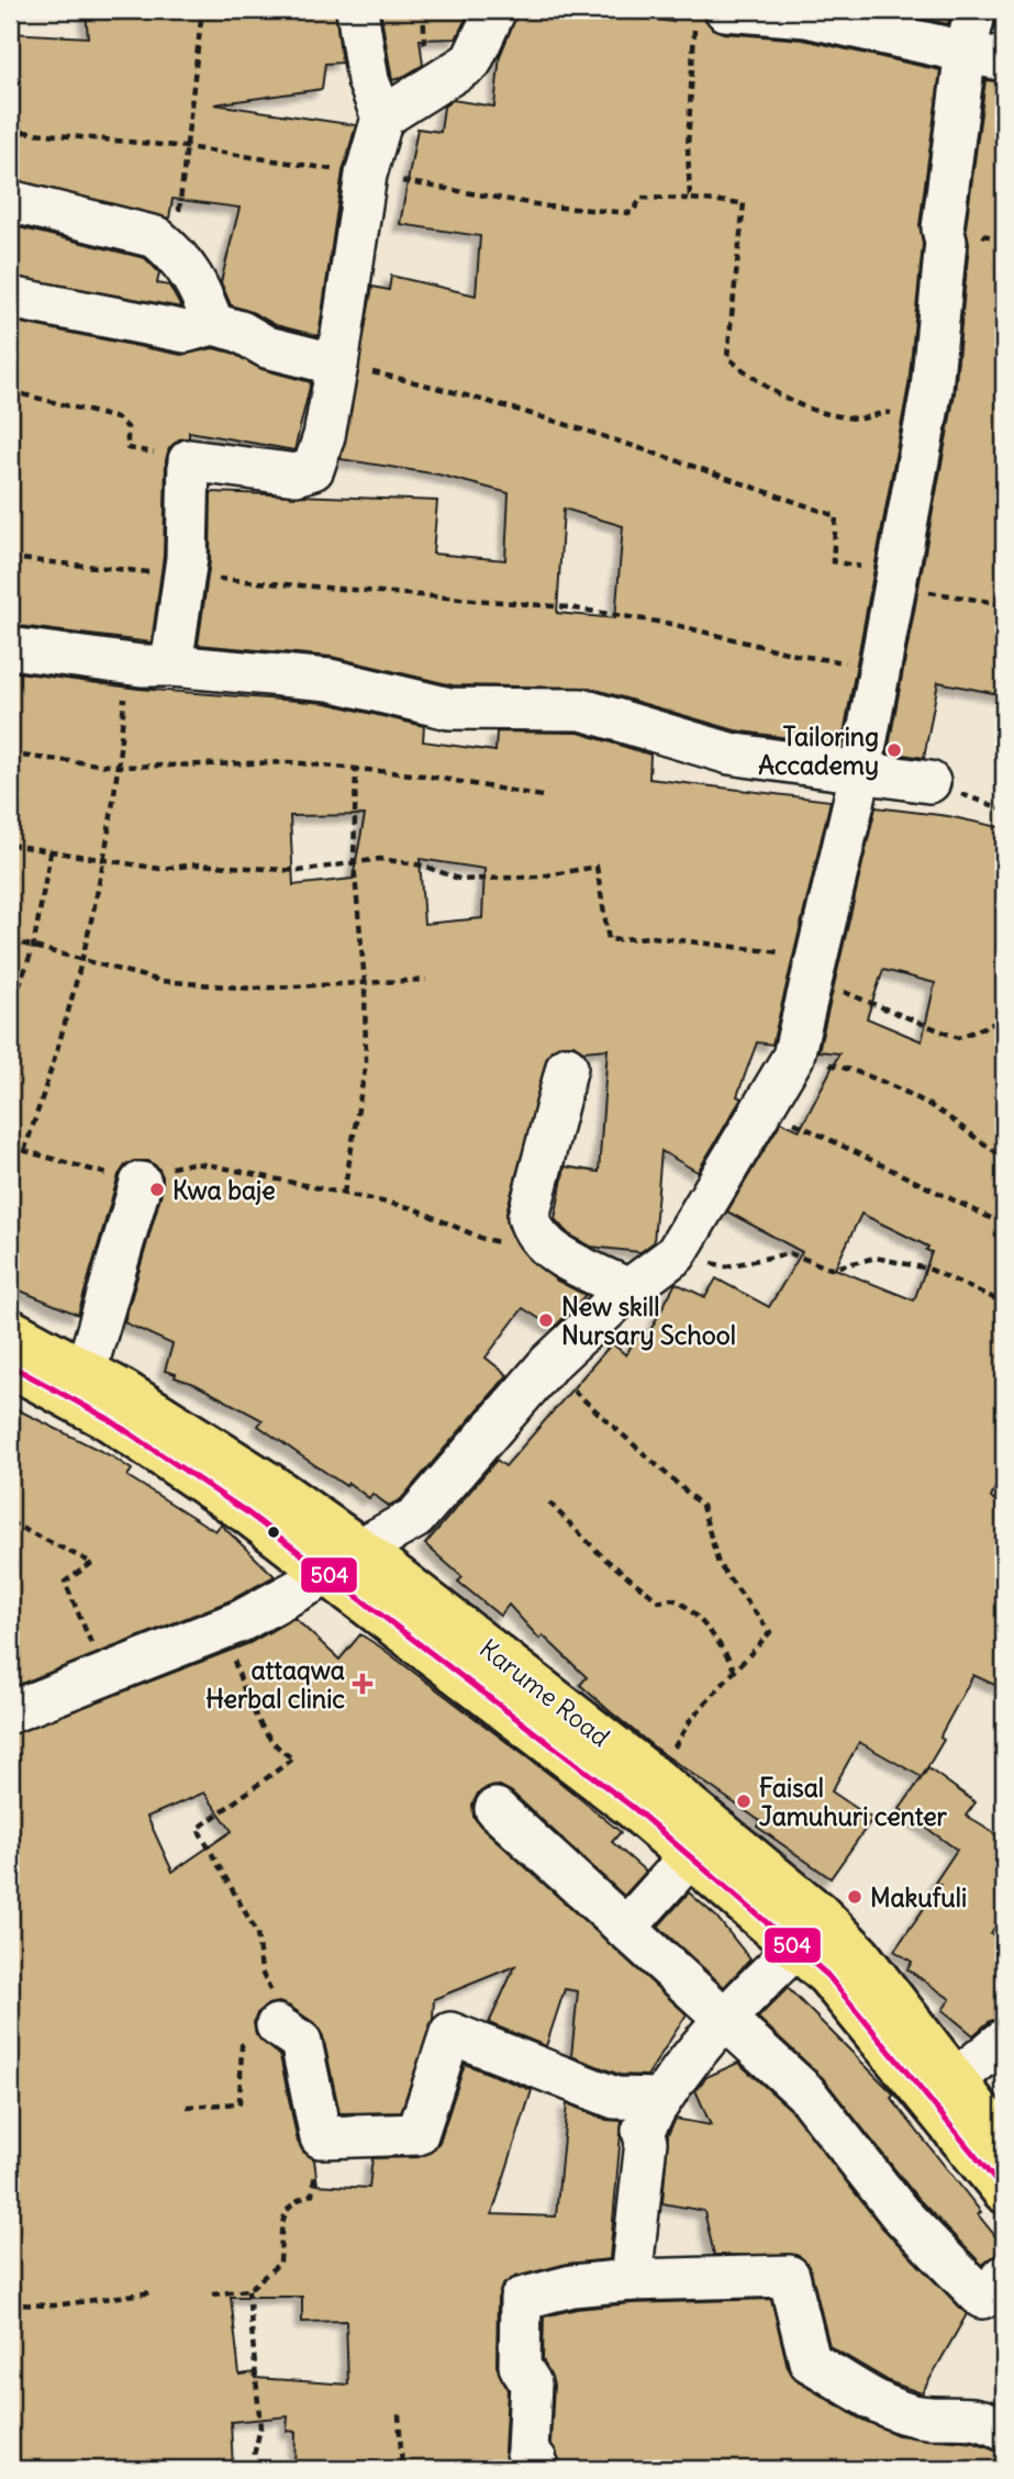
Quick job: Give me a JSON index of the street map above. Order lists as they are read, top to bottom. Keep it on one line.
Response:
{"streets":{"main road":["Karume Road"]},"places":{"other":["Tailoring Accademy","Kwa baje","New skill Nursary School","Faisal Jamuhuri center","Makufuli"],"health":["attaqwa Herbal clinic"]},"lines":["transit line 504"]}
